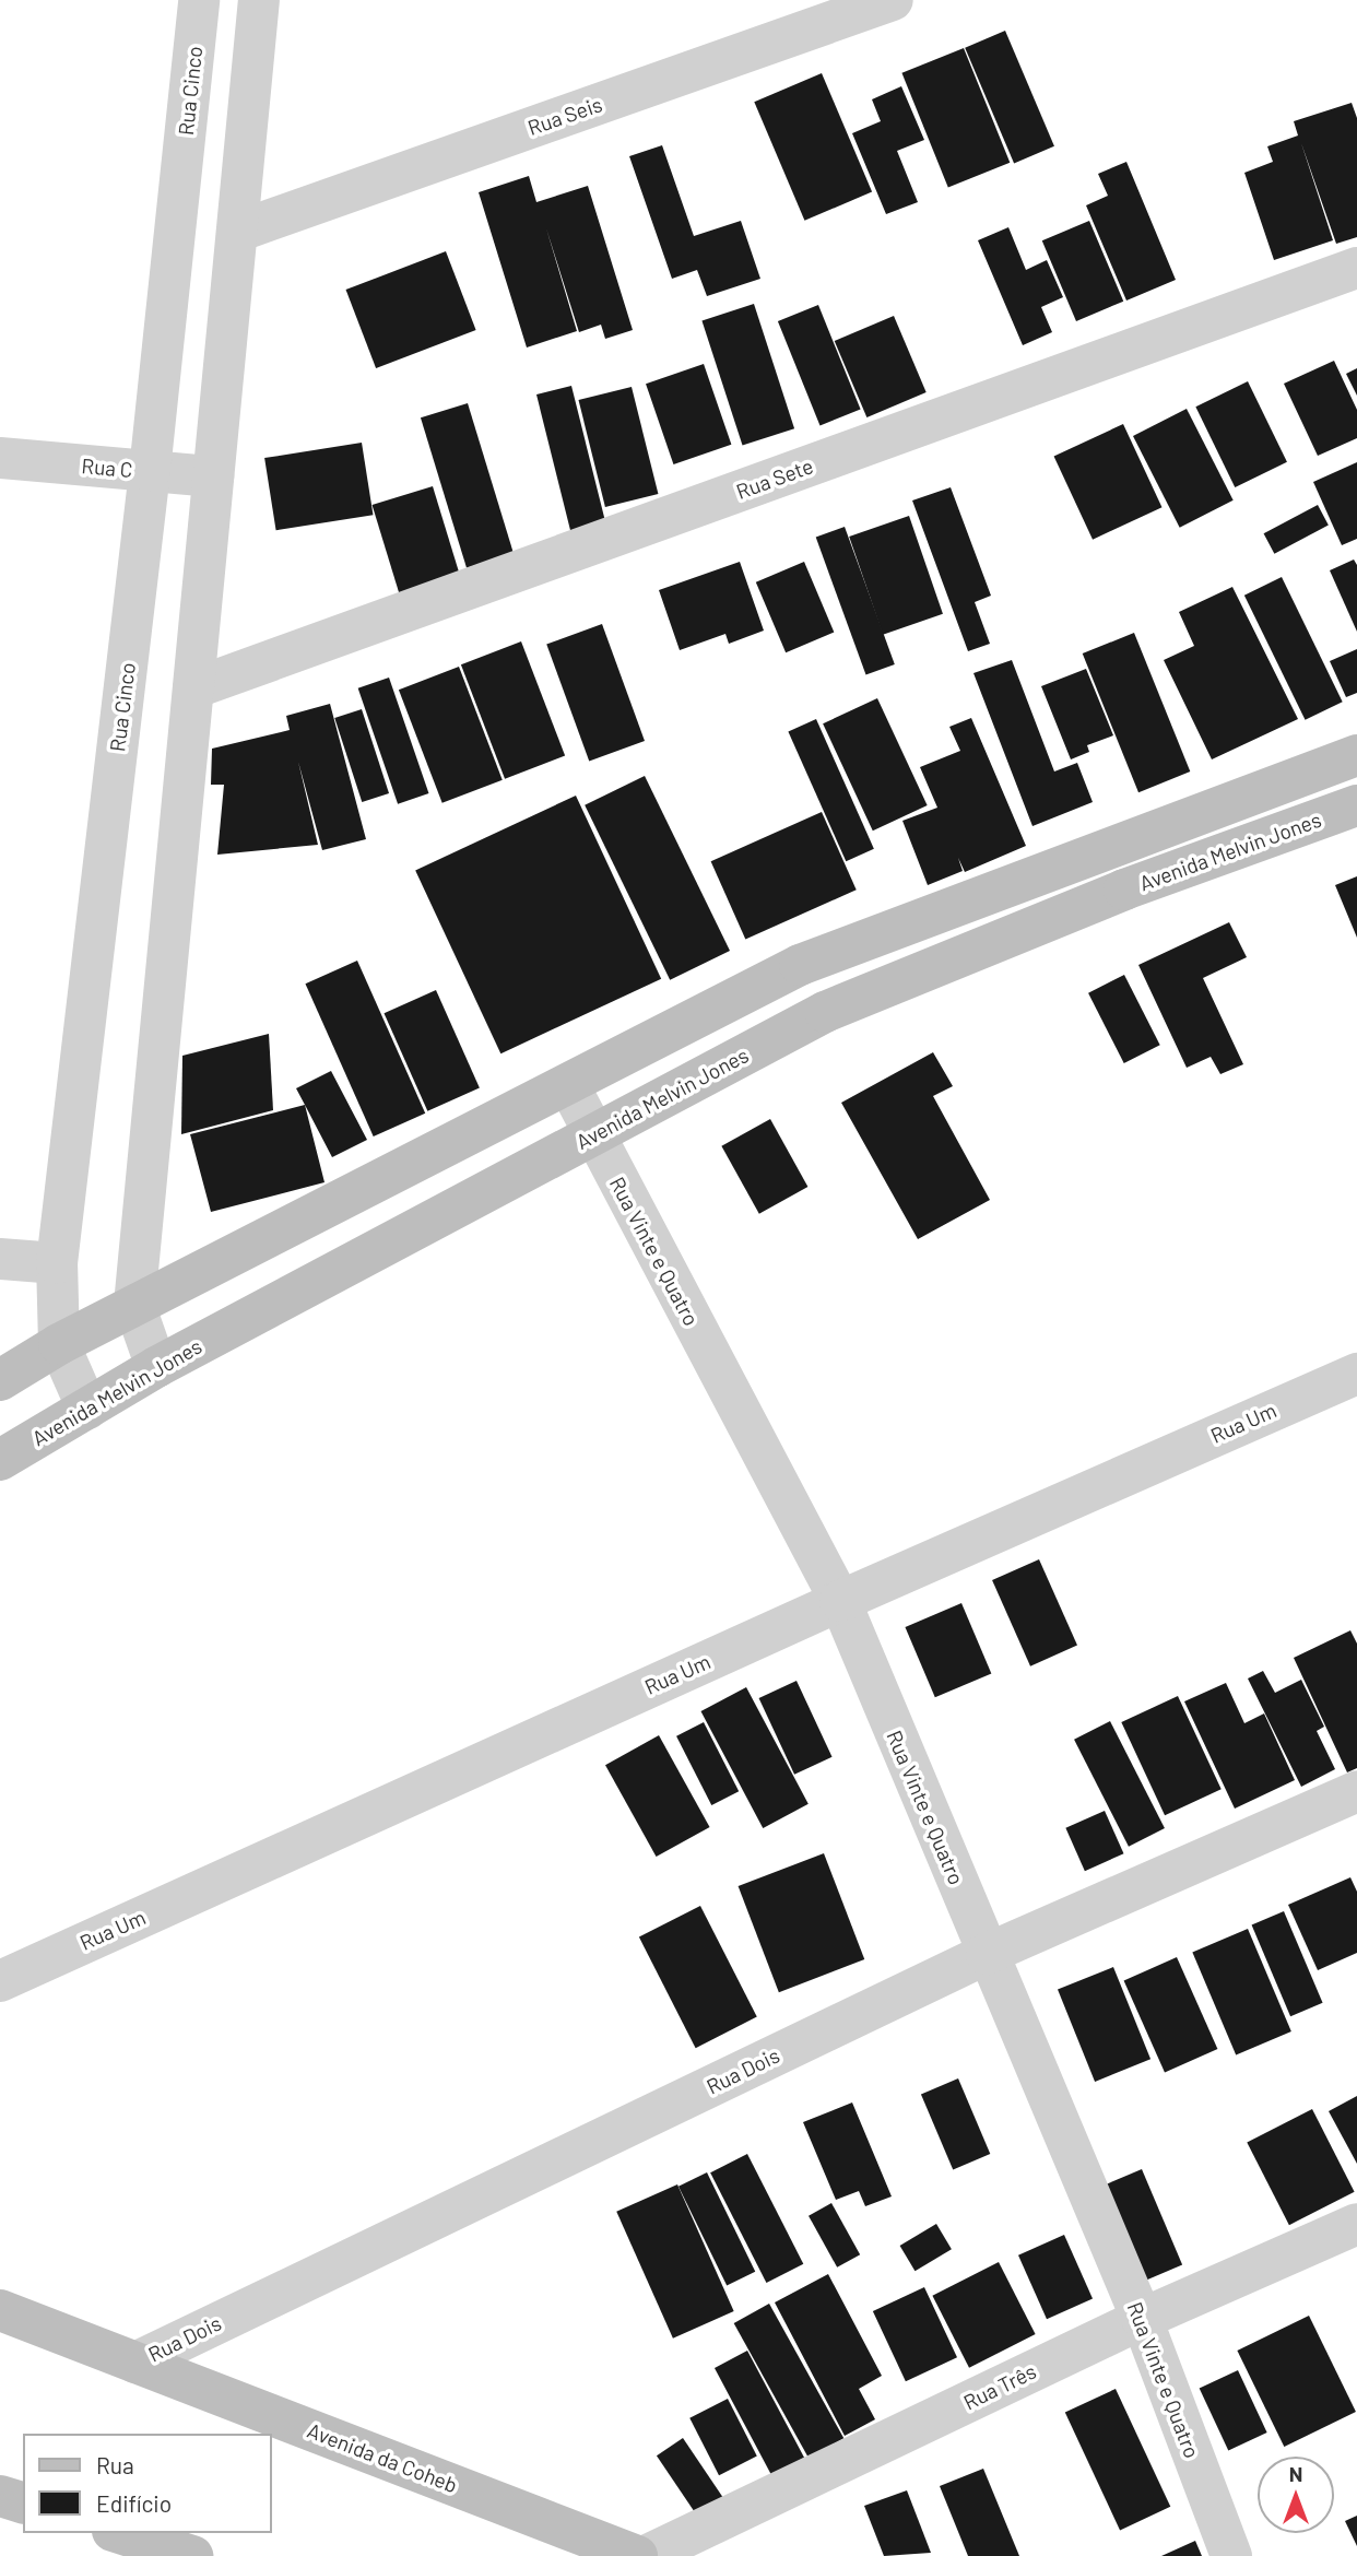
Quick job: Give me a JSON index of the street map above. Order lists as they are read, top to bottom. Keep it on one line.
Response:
{"streets":{"main road":["Avenida Melvin Jones","Avenida da Coheb"],"street":["Rua Cinco","Rua Seis","Rua C","Rua Sete","Rua Vinte e Quatro","Rua Um","Rua Dois","Rua Três"]},"crossings":[["Rua Cinco","Rua C"],["Rua Cinco","Avenida Melvin Jones"],["Avenida Melvin Jones","Rua Vinte e Quatro"],["Rua Vinte e Quatro","Rua Um"],["Rua Vinte e Quatro","Rua Dois"],["Rua Vinte e Quatro","Rua Três"],["Rua Dois","Avenida da Coheb"]],"legend":["Rua","Edifício"],"north":"top"}
